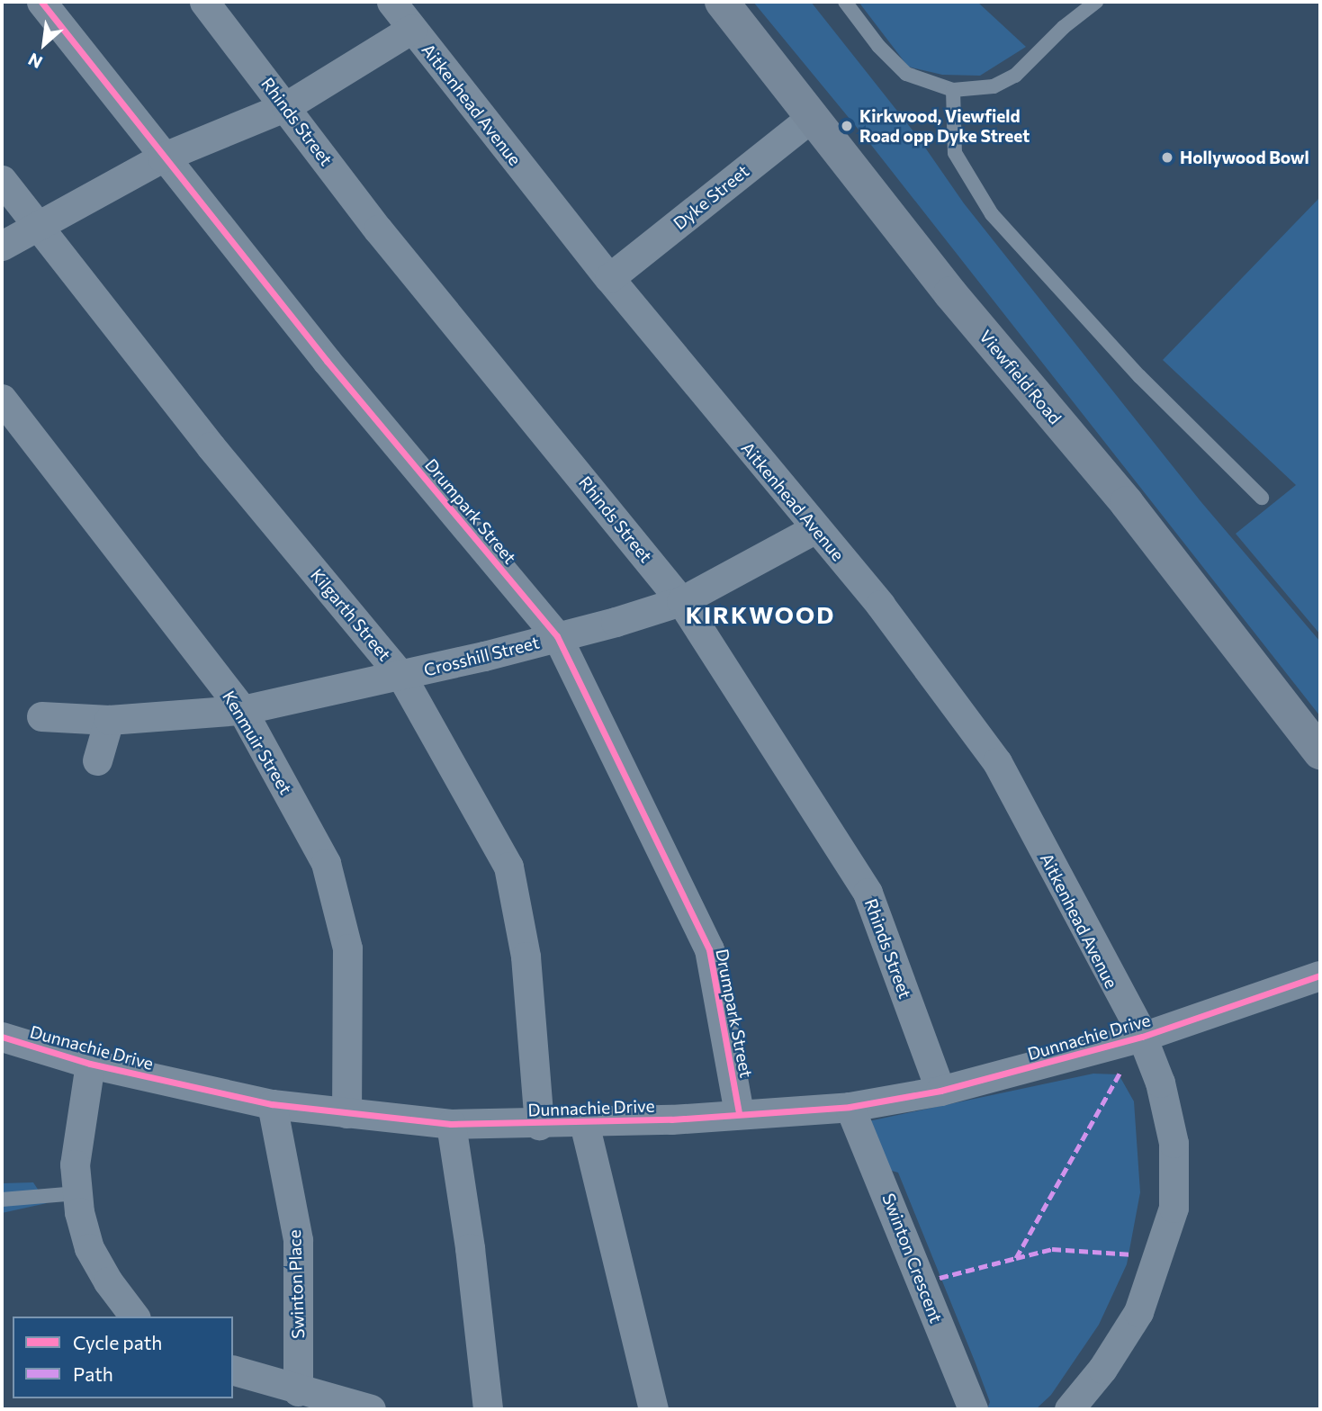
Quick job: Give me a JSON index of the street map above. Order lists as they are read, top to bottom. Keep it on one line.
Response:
{"streets":{"street":["Aitkenhead Avenue","Rhinds Street","Dyke Street","Viewfield Road","Drumpark Street","Kilgarth Street","Crosshill Street","Kenmuir Street","Dunnachie Drive","Swinton Crescent","Swinton Place"]},"crossings":[["Aitkenhead Avenue","Dyke Street"],["Aitkenhead Avenue","Crosshill Street"],["Aitkenhead Avenue","Dunnachie Drive"],["Rhinds Street","Crosshill Street"],["Rhinds Street","Dunnachie Drive"],["Dyke Street","Viewfield Road"],["Drumpark Street","Crosshill Street"],["Drumpark Street","Dunnachie Drive"],["Kilgarth Street","Crosshill Street"],["Kilgarth Street","Dunnachie Drive"],["Crosshill Street","Kenmuir Street"],["Kenmuir Street","Dunnachie Drive"],["Dunnachie Drive","Swinton Crescent"],["Dunnachie Drive","Swinton Place"]],"districts":["KIRKWOOD"],"places":["Kirkwood, Viewfield Road opp Dyke Street","Hollywood Bowl"],"legend":["Cycle path","Path"],"north":"bottom left"}
